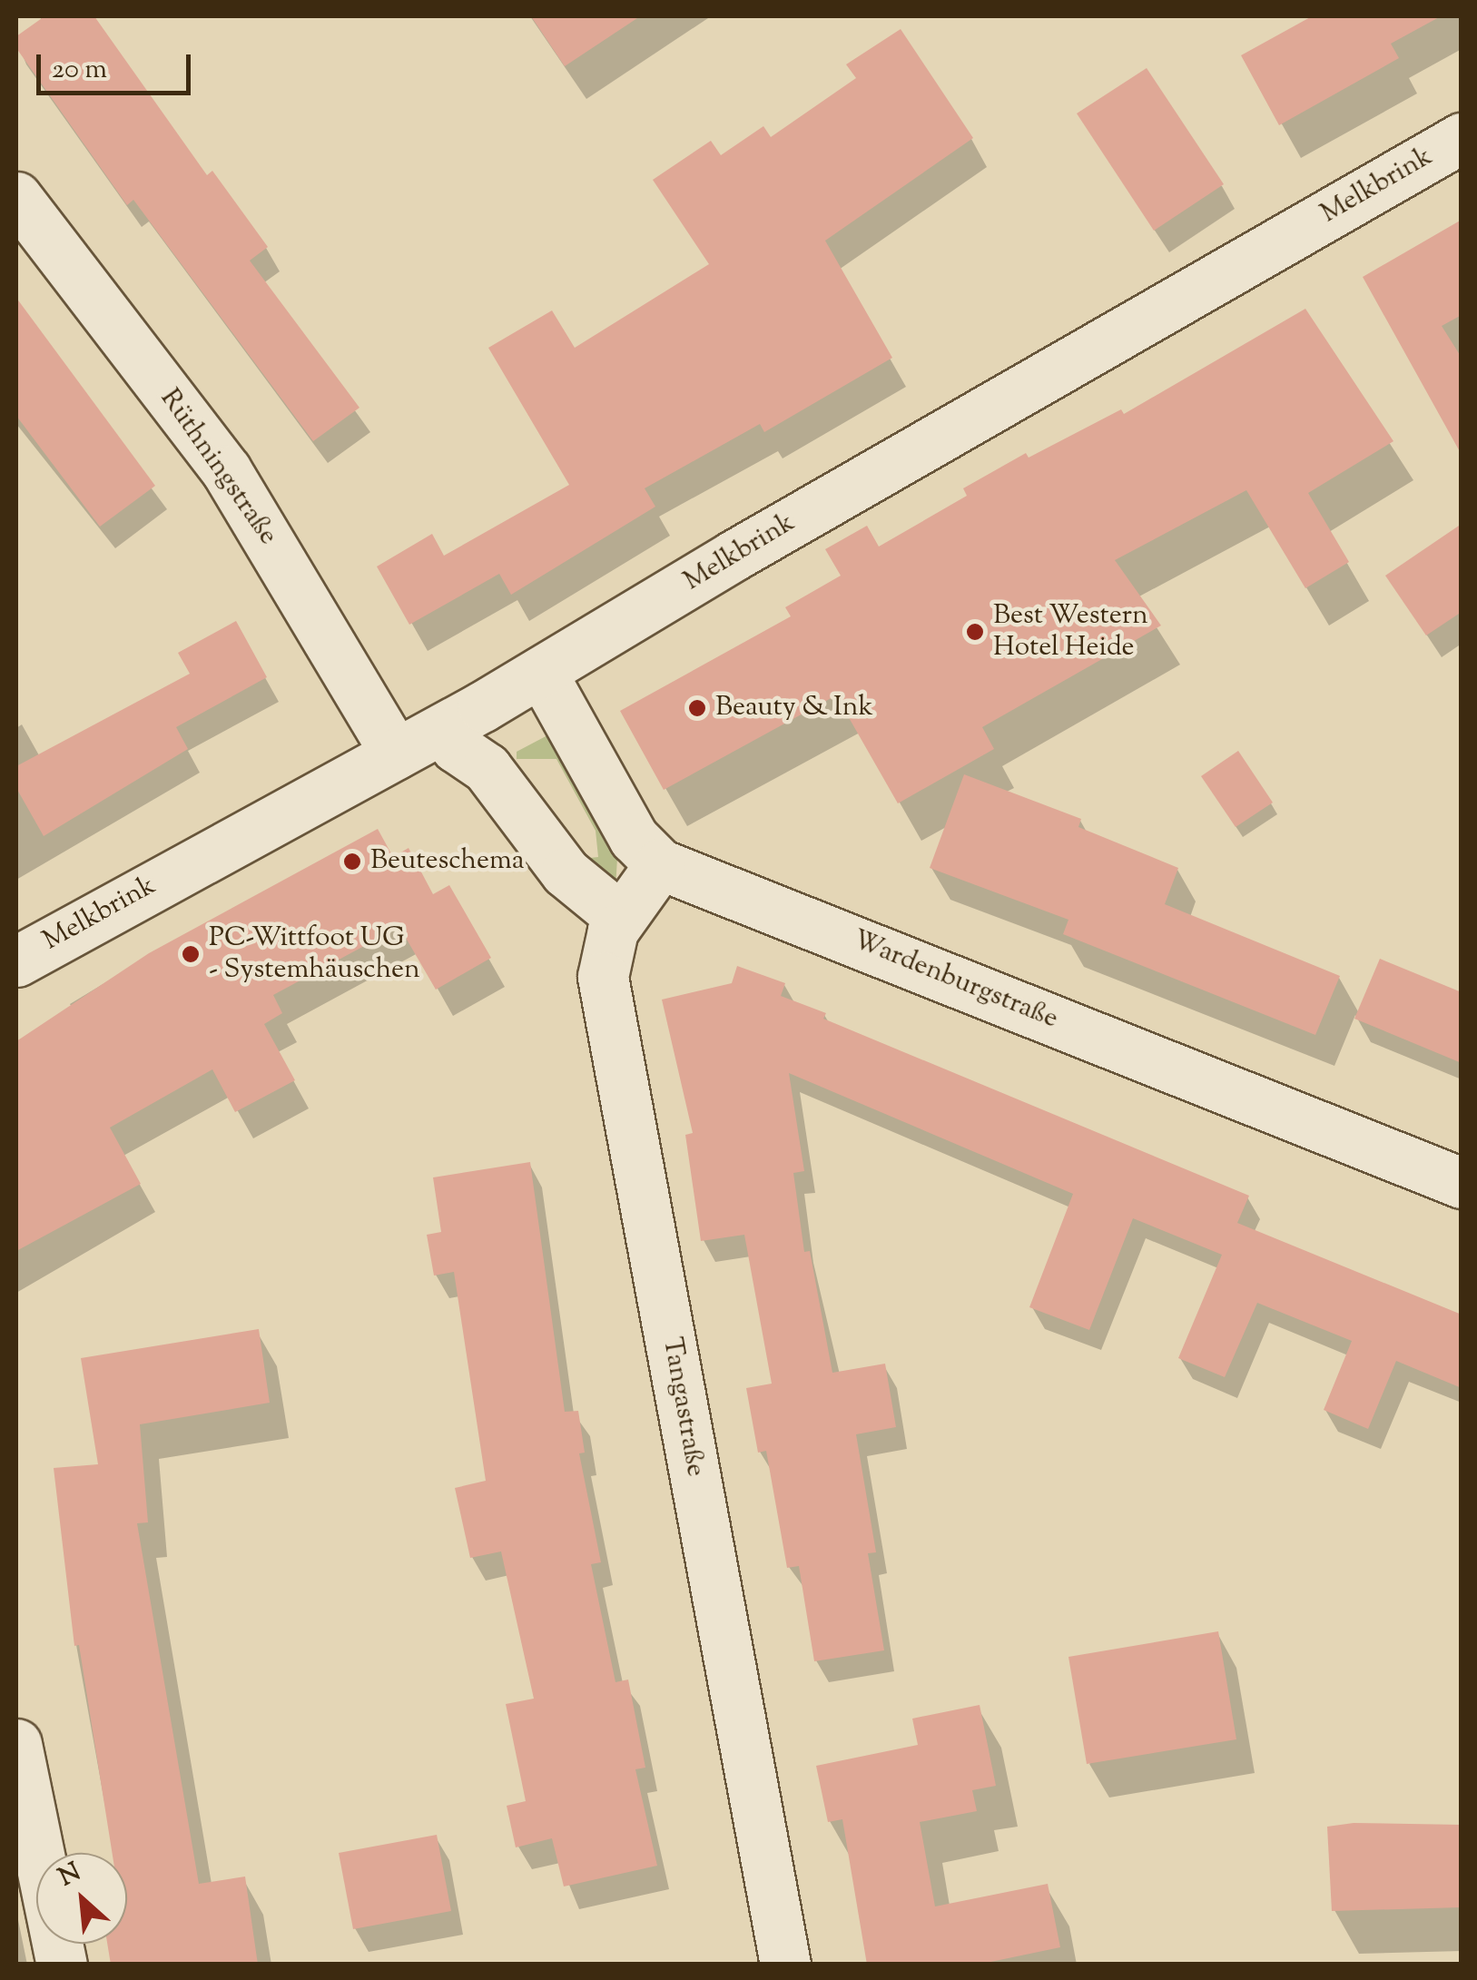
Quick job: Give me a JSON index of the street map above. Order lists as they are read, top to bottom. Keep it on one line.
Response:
{"streets":{"street":["Melkbrink","Rüthningstraße","Wardenburgstraße","Tangastraße"]},"crossings":[["Melkbrink","Rüthningstraße"],["Melkbrink","Wardenburgstraße"],["Wardenburgstraße","Tangastraße"]],"places":["Best Western Hotel Heide","Beauty & Ink","Beuteschema","PC-Wittfoot UG - Systemhäuschen"],"scale_bar":"20 m","north":"top left"}
